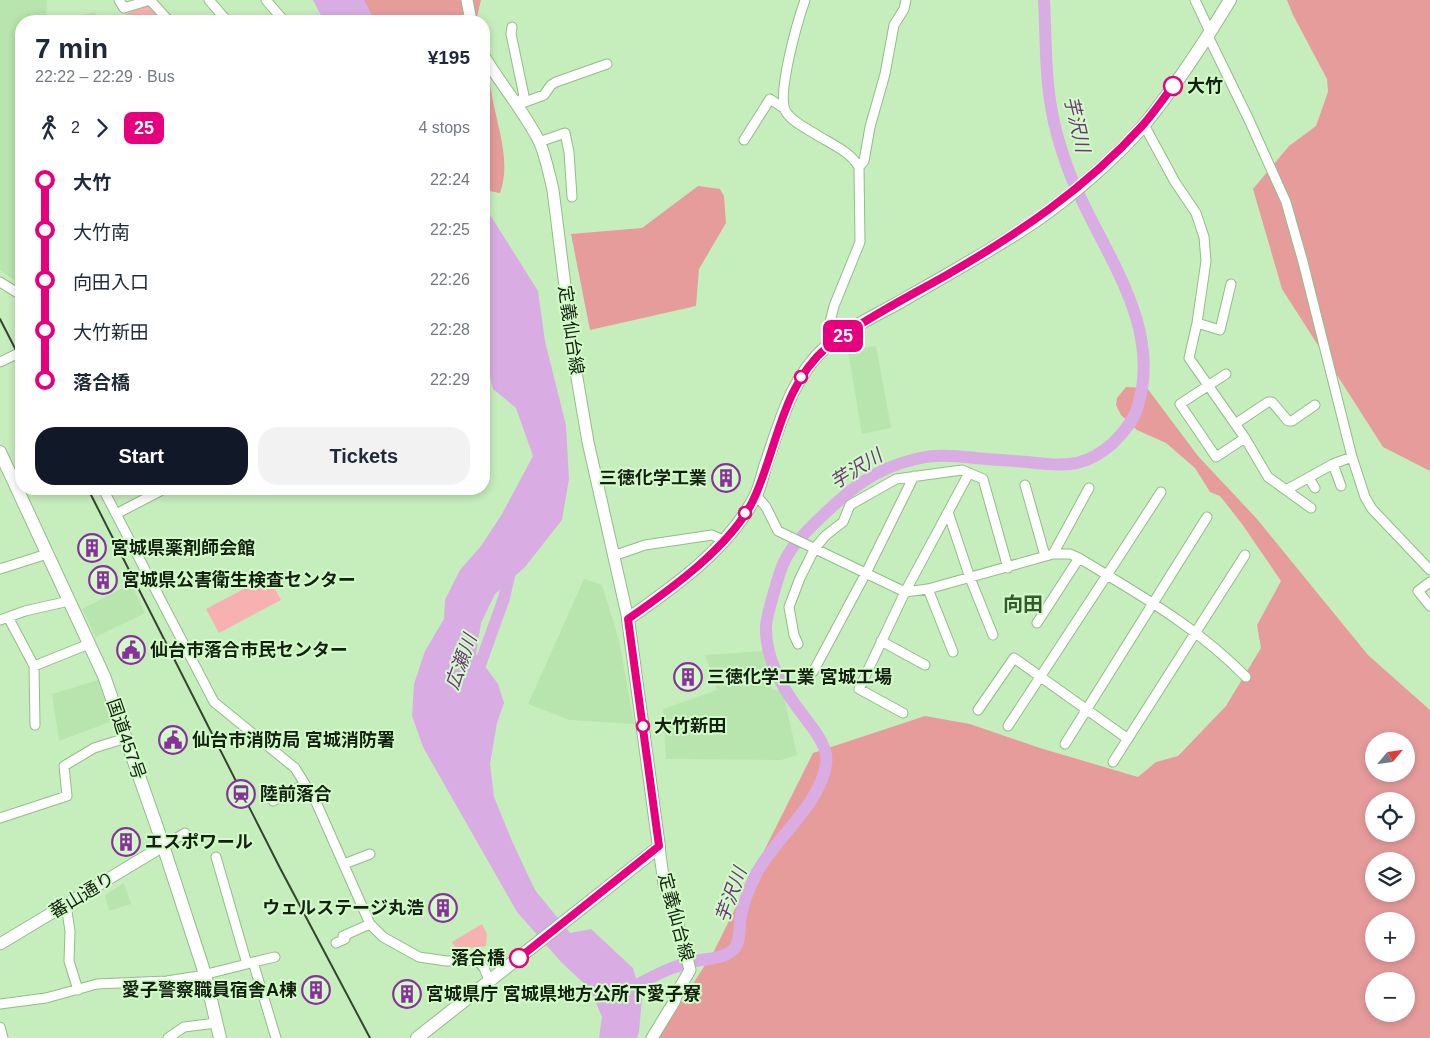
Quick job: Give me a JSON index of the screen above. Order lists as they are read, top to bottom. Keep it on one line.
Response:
{"streets":{"highway":["国道457号"],"main road":["定義仙台線","蕃山通り"]},"crossings":[["国道457号","蕃山通り"]],"districts":["向田"],"water":["芋沢川","広瀬川"],"places":{"other":["大竹","大竹新田","落合橋"],"building":["三徳化学工業","宮城県薬剤師会館","宮城県公害衛生検査センター","三徳化学工業 宮城工場","エスポワール","ウェルステージ丸浩","愛子警察職員宿舎A棟","宮城県庁 宮城県地方公所下愛子寮"],"public building":["仙台市落合市民センター","仙台市消防局 宮城消防署"],"station":["陸前落合"]},"lines":["bus line 25"],"north":"top right","page":{"on_map":"25","heading":["7 min","22:22 – 22:29 · Bus","¥195"],"legs":["2","25","4 stops"],"list":[{"name":"大竹","value":"22:24"},{"name":"大竹南","value":"22:25"},{"name":"向田入口","value":"22:26"},{"name":"大竹新田","value":"22:28"},{"name":"落合橋","value":"22:29"}],"buttons":["Start","Tickets"],"map_buttons":["+","−"]}}
